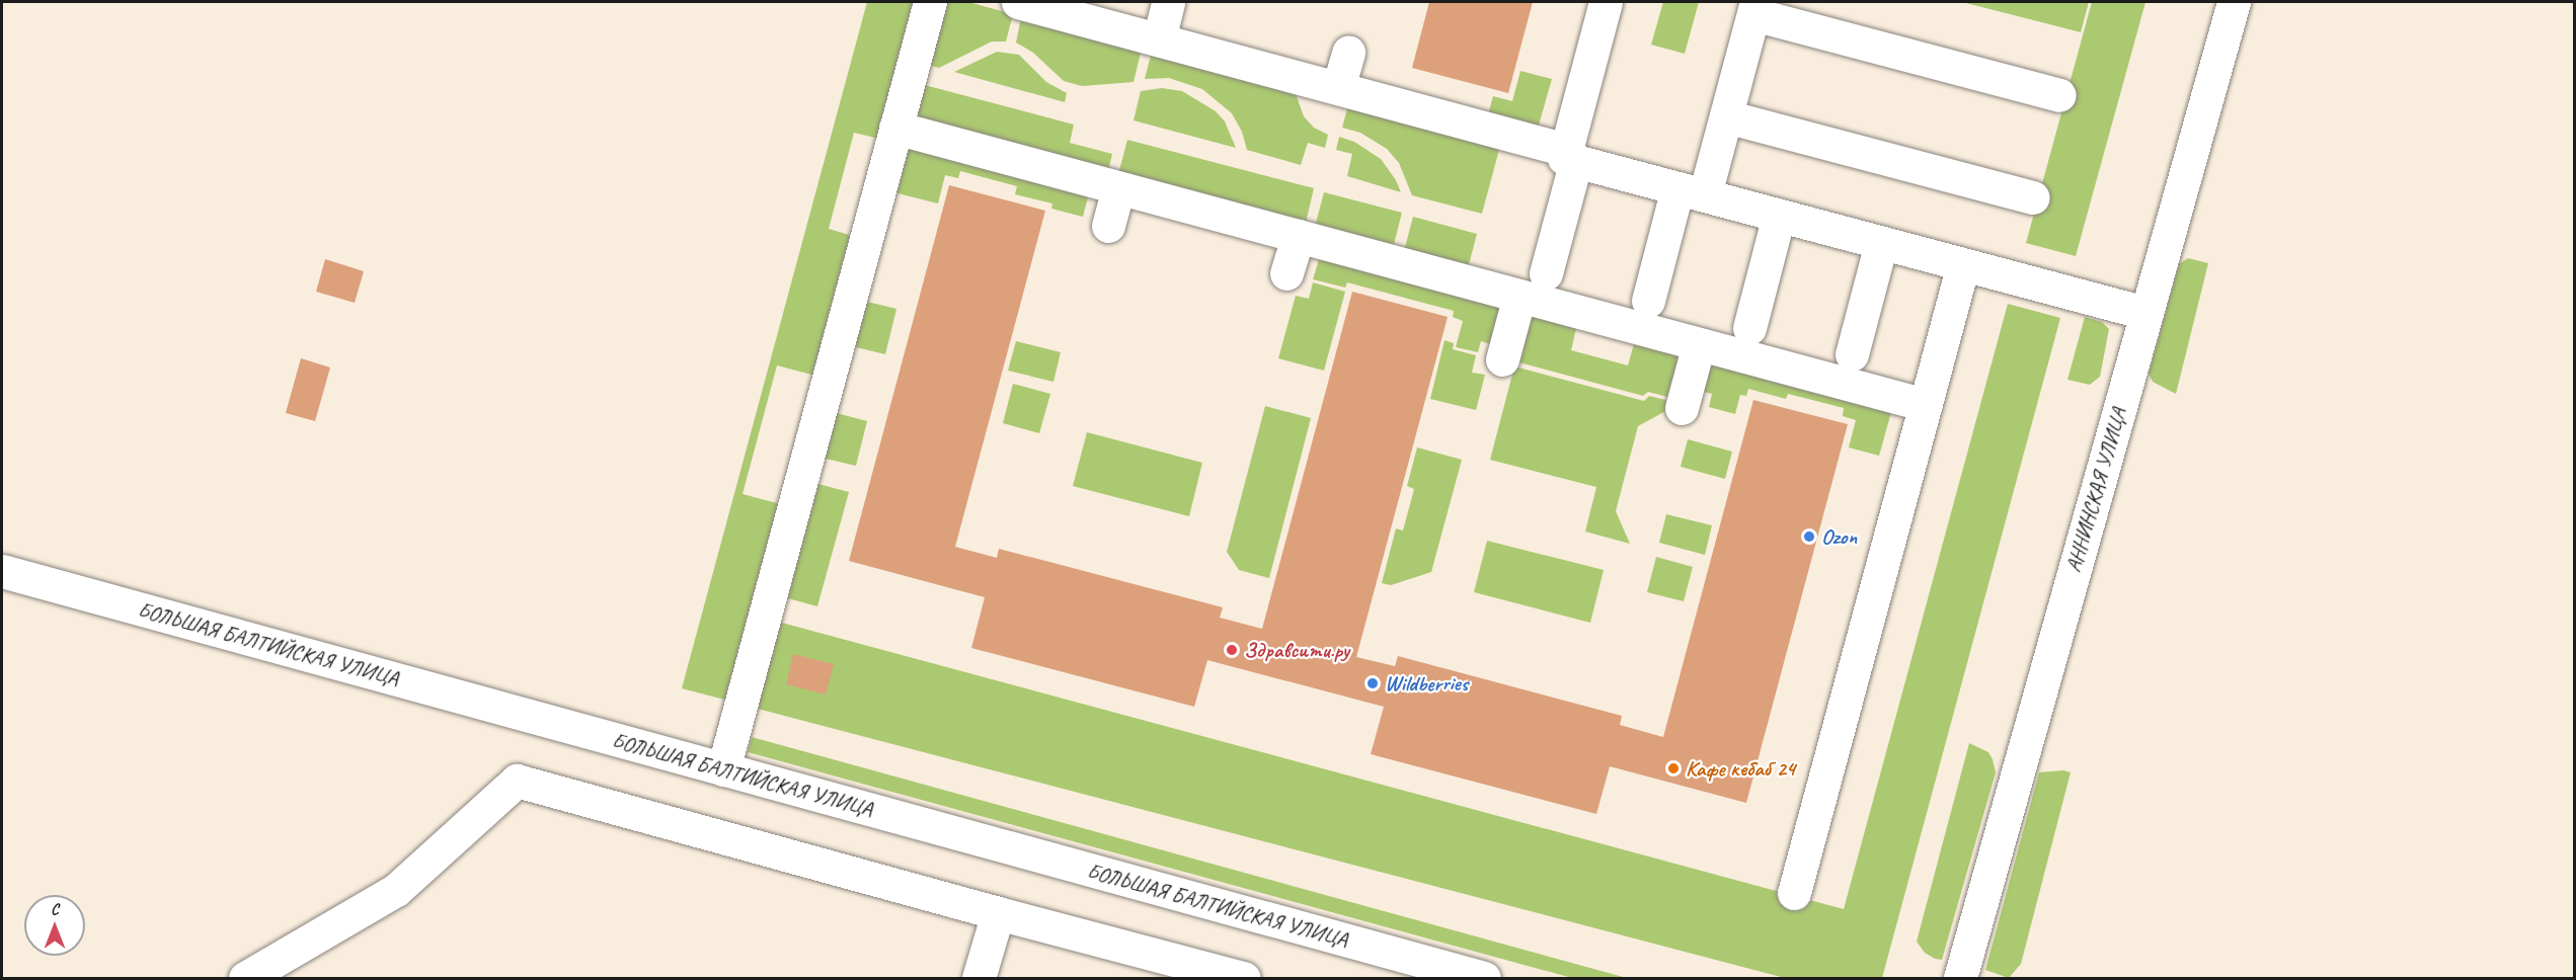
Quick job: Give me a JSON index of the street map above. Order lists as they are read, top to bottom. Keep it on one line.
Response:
{"streets":{"street":["АННИНСКАЯ УЛИЦА","БОЛЬШАЯ БАЛТИЙСКАЯ УЛИЦА"]},"places":["Ozon","Здравсити.ру","Wildberries","Кафе кебаб 24"],"north":"top"}
